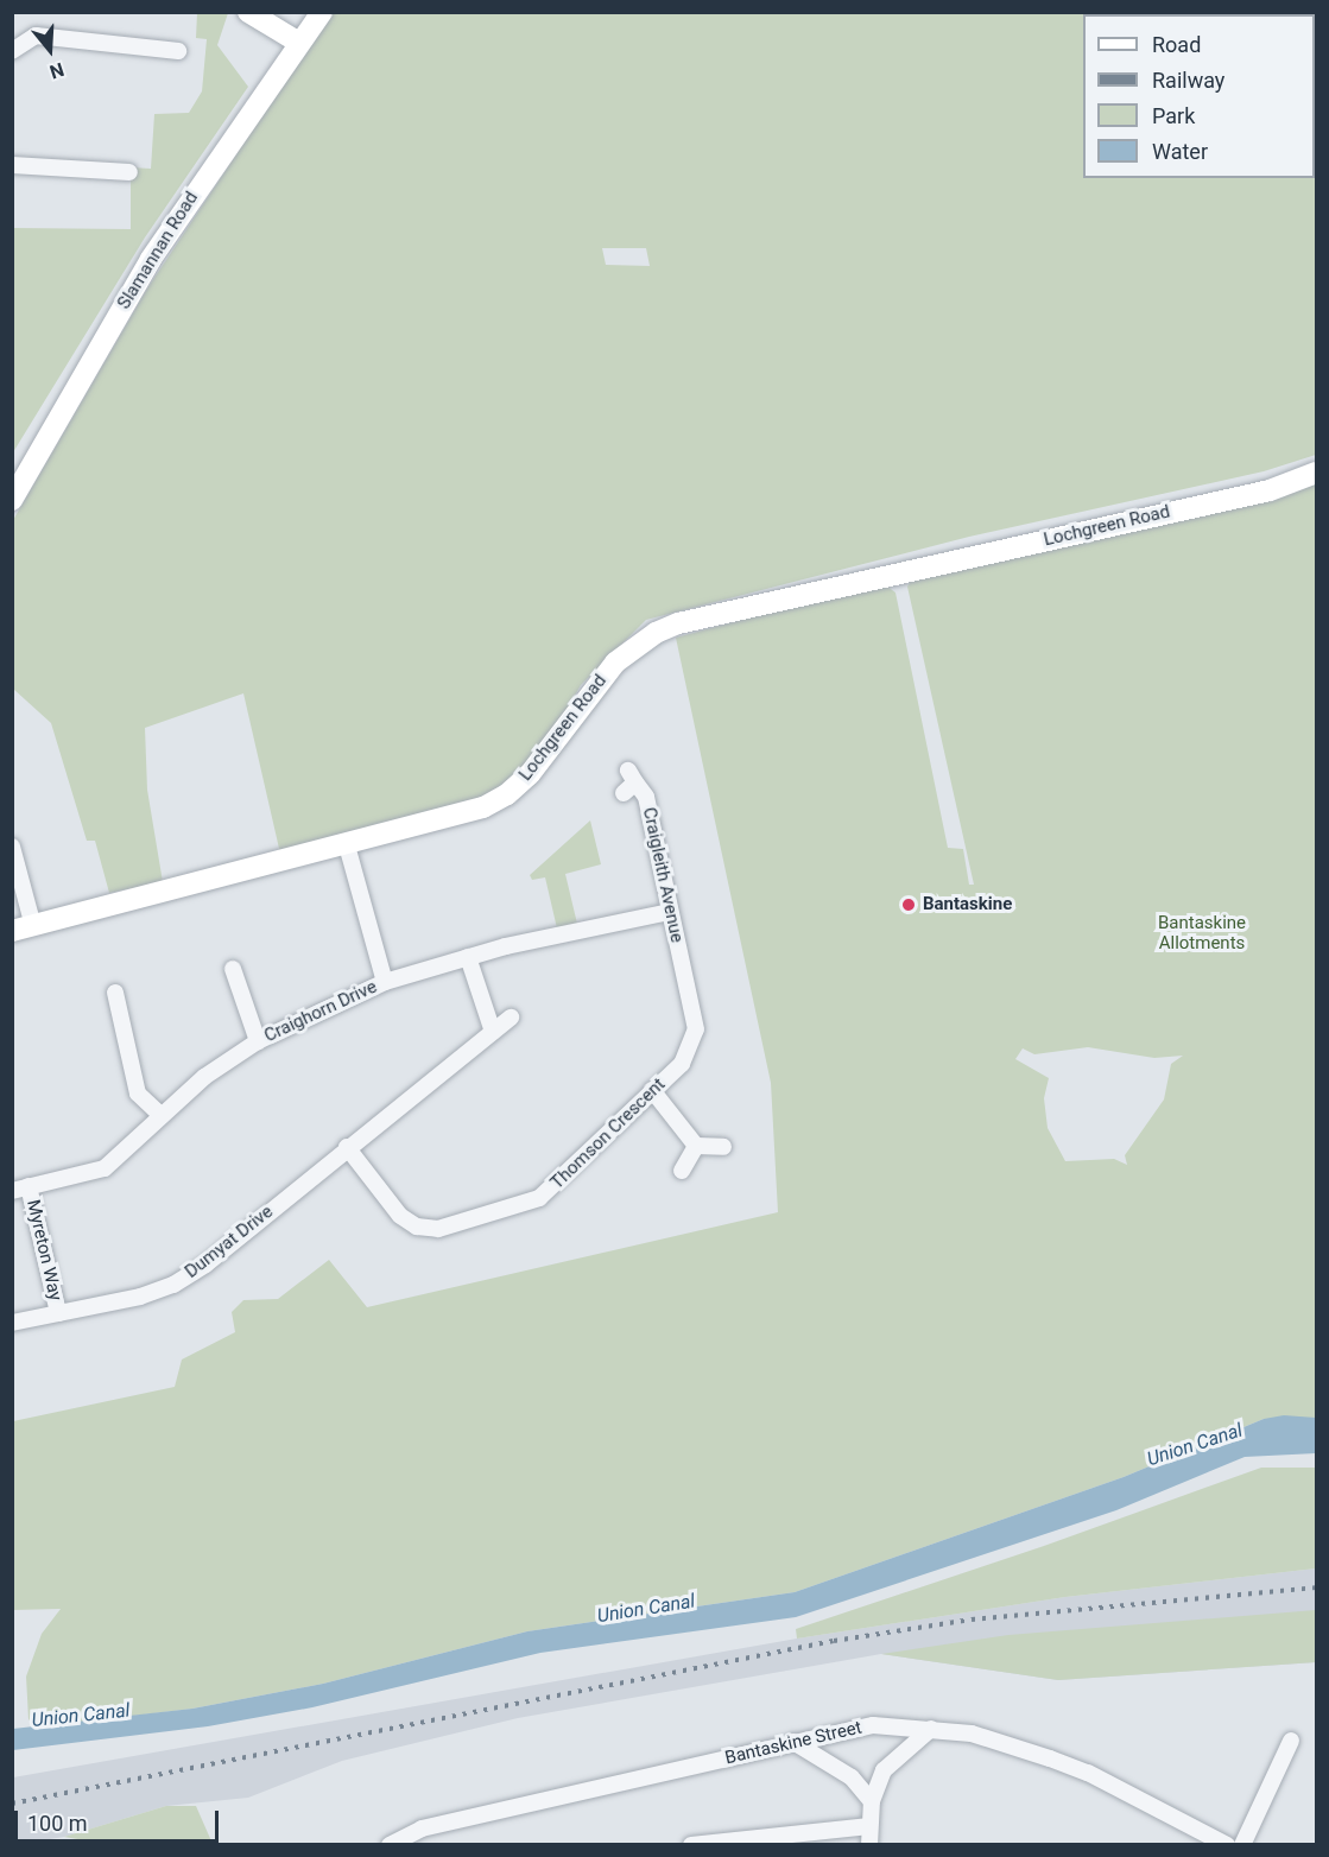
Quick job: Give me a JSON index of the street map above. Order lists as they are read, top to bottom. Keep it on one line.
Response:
{"streets":{"street":["Slamannan Road","Lochgreen Road","Craigleith Avenue","Craighorn Drive","Thomson Crescent","Dumyat Drive","Myreton Way","Bantaskine Street"]},"crossings":[["Craigleith Avenue","Craighorn Drive"],["Craigleith Avenue","Thomson Crescent"],["Craighorn Drive","Myreton Way"],["Thomson Crescent","Dumyat Drive"],["Dumyat Drive","Myreton Way"]],"water":["Union Canal"],"parks":["Bantaskine Allotments"],"places":["Bantaskine"],"legend":["Road","Railway","Park","Water"],"scale_bar":"100 m","north":"bottom"}
